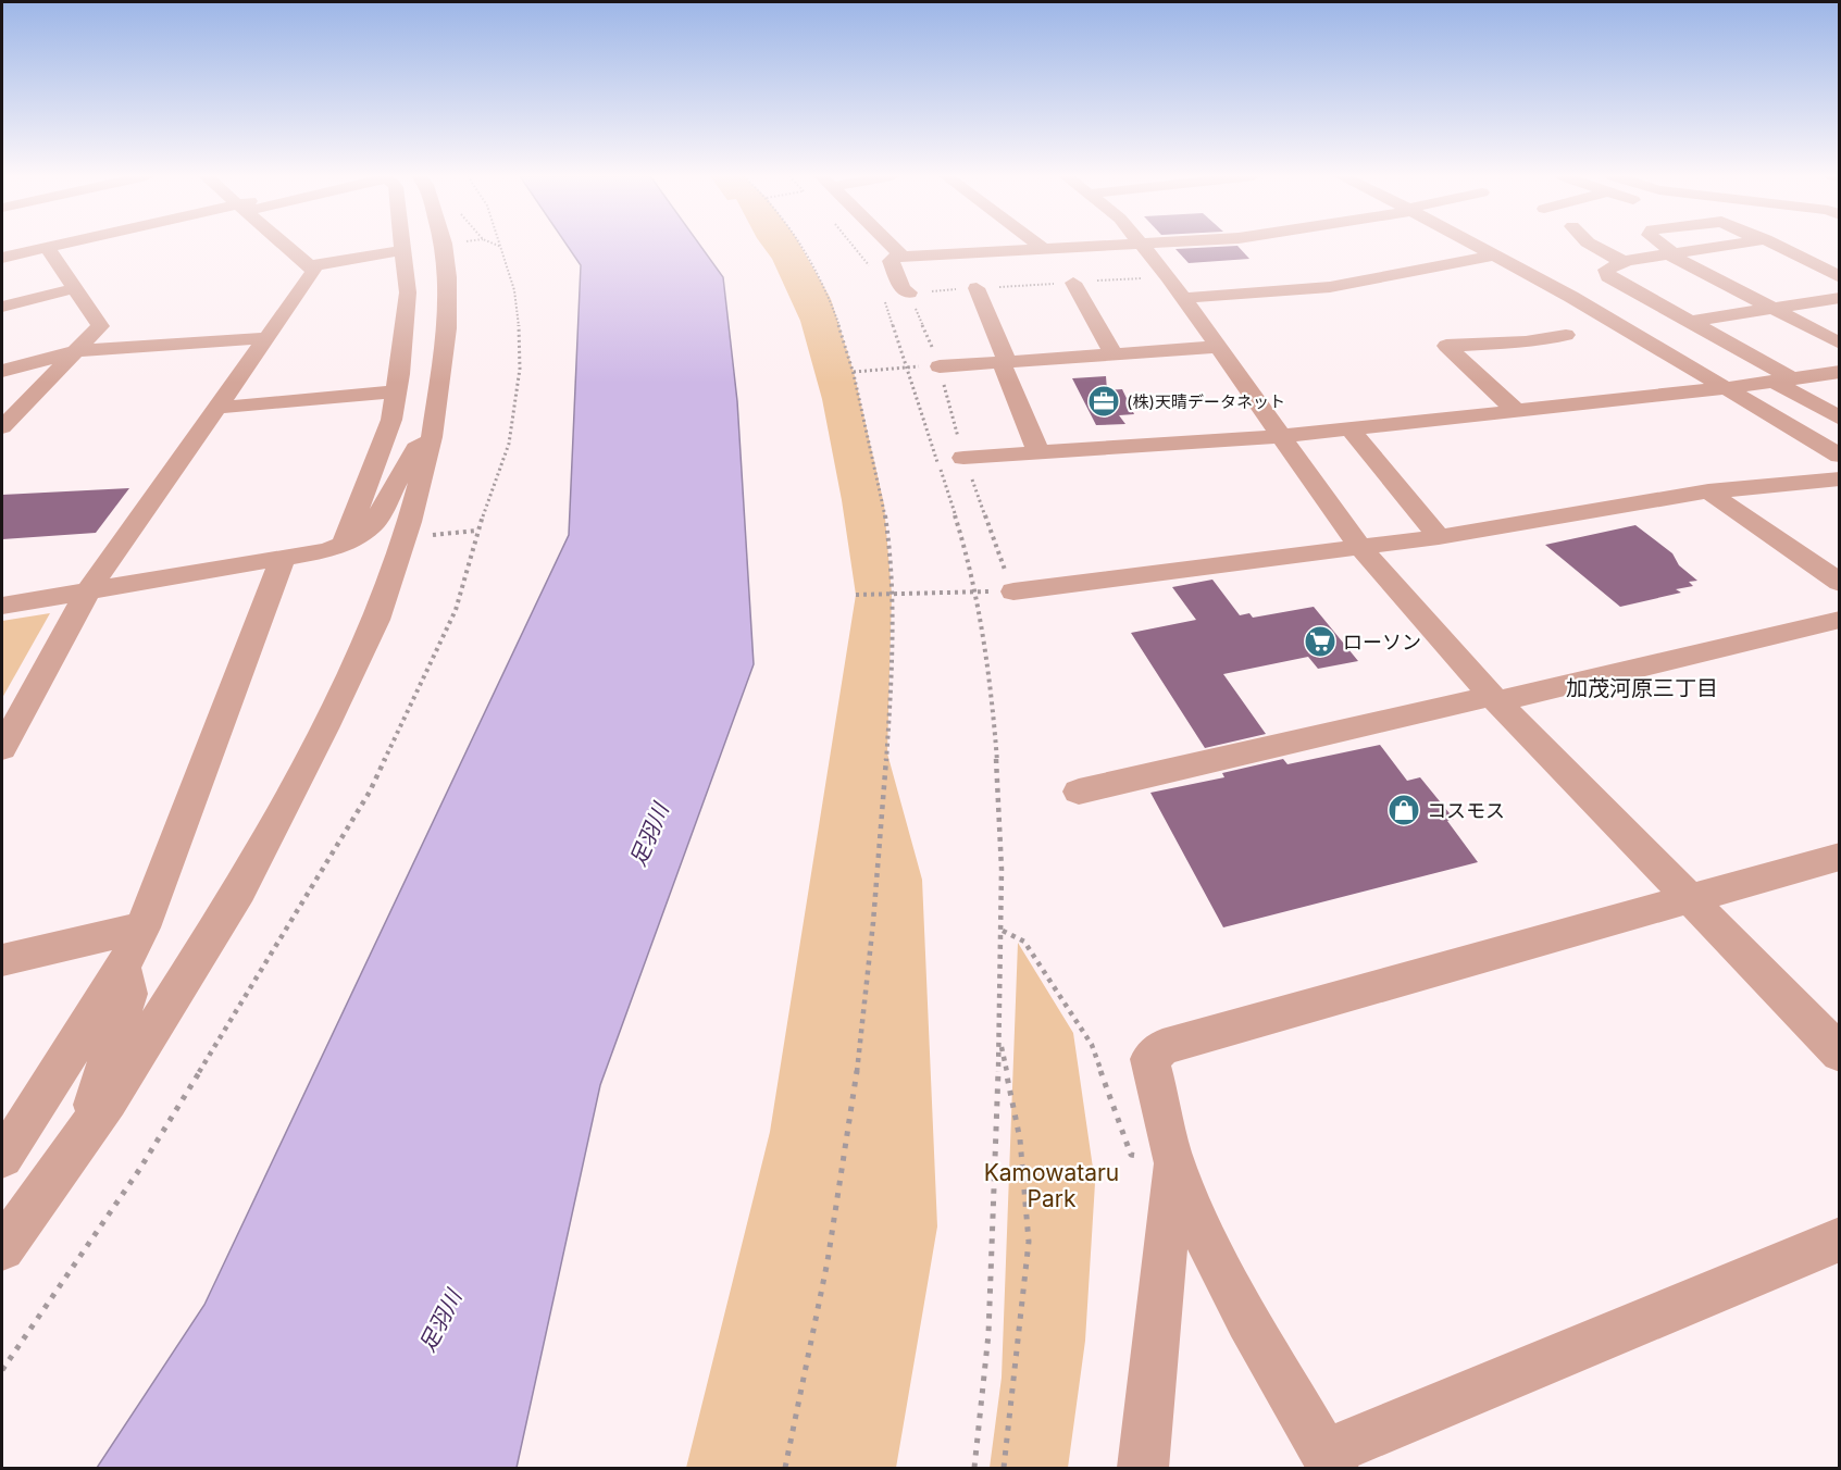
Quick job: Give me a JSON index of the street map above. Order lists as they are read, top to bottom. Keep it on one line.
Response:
{"districts":["加茂河原三丁目"],"water":["足羽川"],"parks":["Kamowataru Park"],"places":{"office":["(株)天晴データネット"],"supermarket":["ローソン"],"shop":["コスモス"]}}
